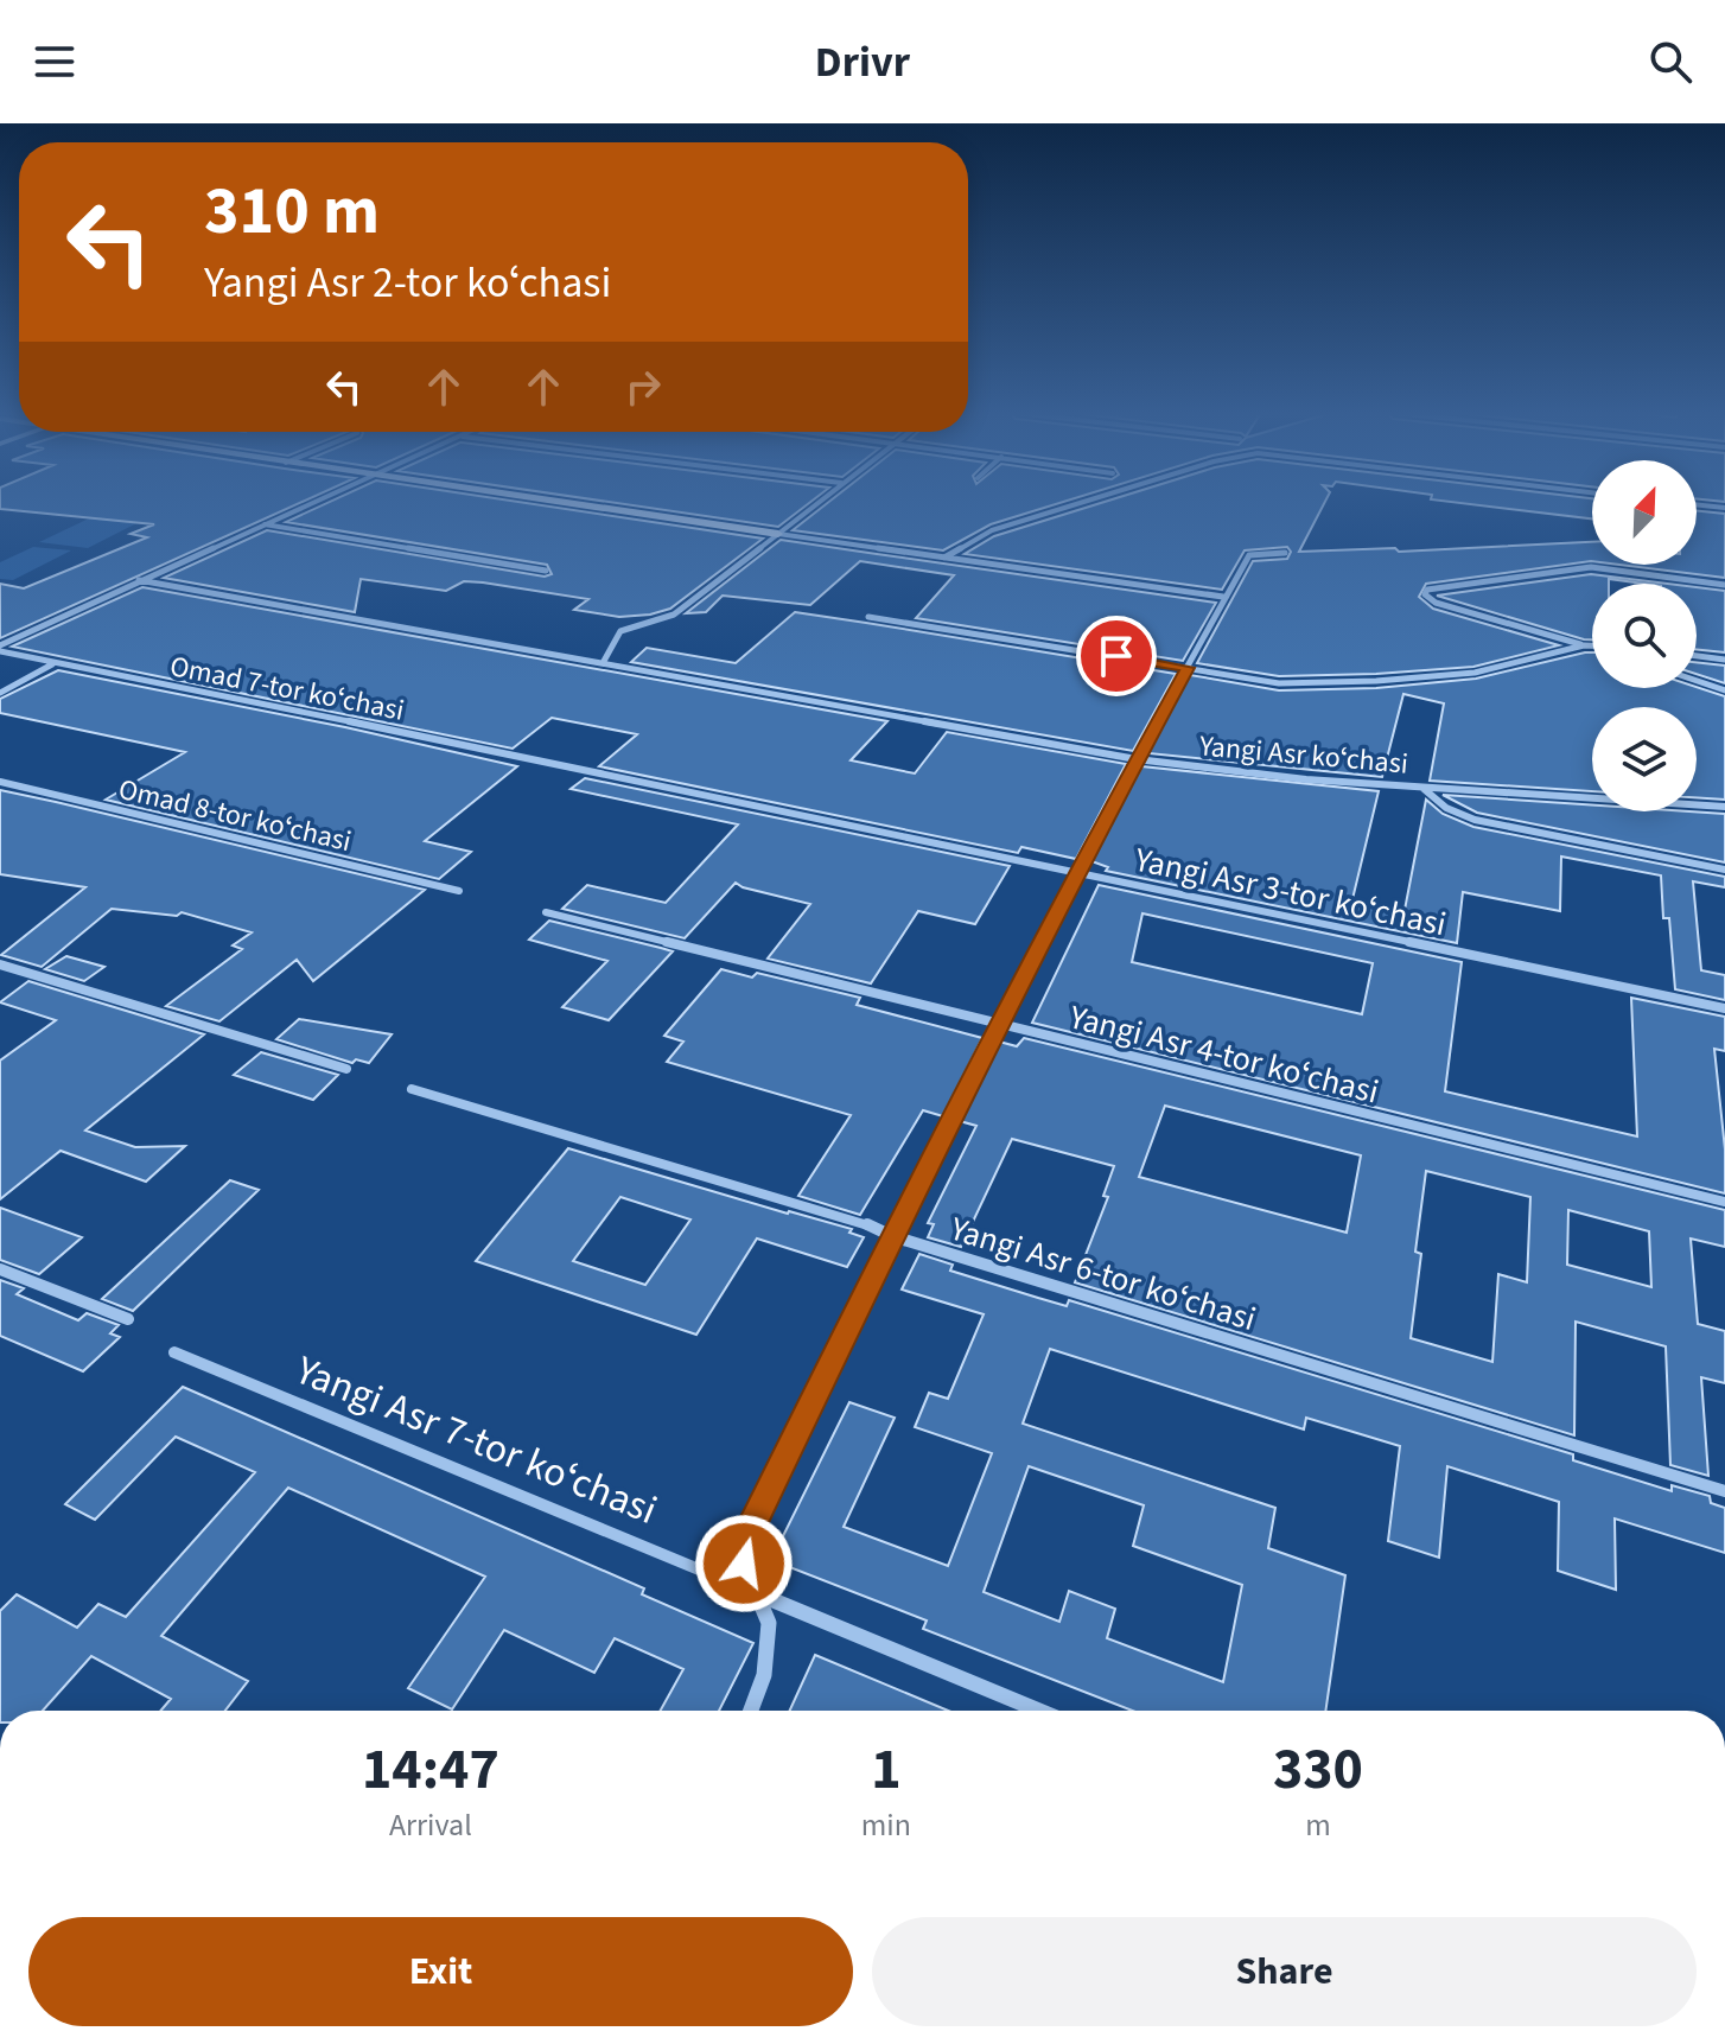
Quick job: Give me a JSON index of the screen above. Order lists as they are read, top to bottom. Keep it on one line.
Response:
{"streets":{"street":["Omad 7-tor koʻchasi","Yangi Asr koʻchasi","Omad 8-tor koʻchasi","Yangi Asr 3-tor koʻchasi","Yangi Asr 4-tor koʻchasi","Yangi Asr 6-tor koʻchasi","Yangi Asr 7-tor koʻchasi"]},"crossings":[["Omad 7-tor koʻchasi","Yangi Asr 3-tor koʻchasi"]],"north":"top right","page":{"header":"Drivr","turn":["310 m","Yangi Asr 2-tor koʻchasi"],"eta":["14:47","Arrival","1","min","330","m"],"buttons":["Exit","Share"]}}
